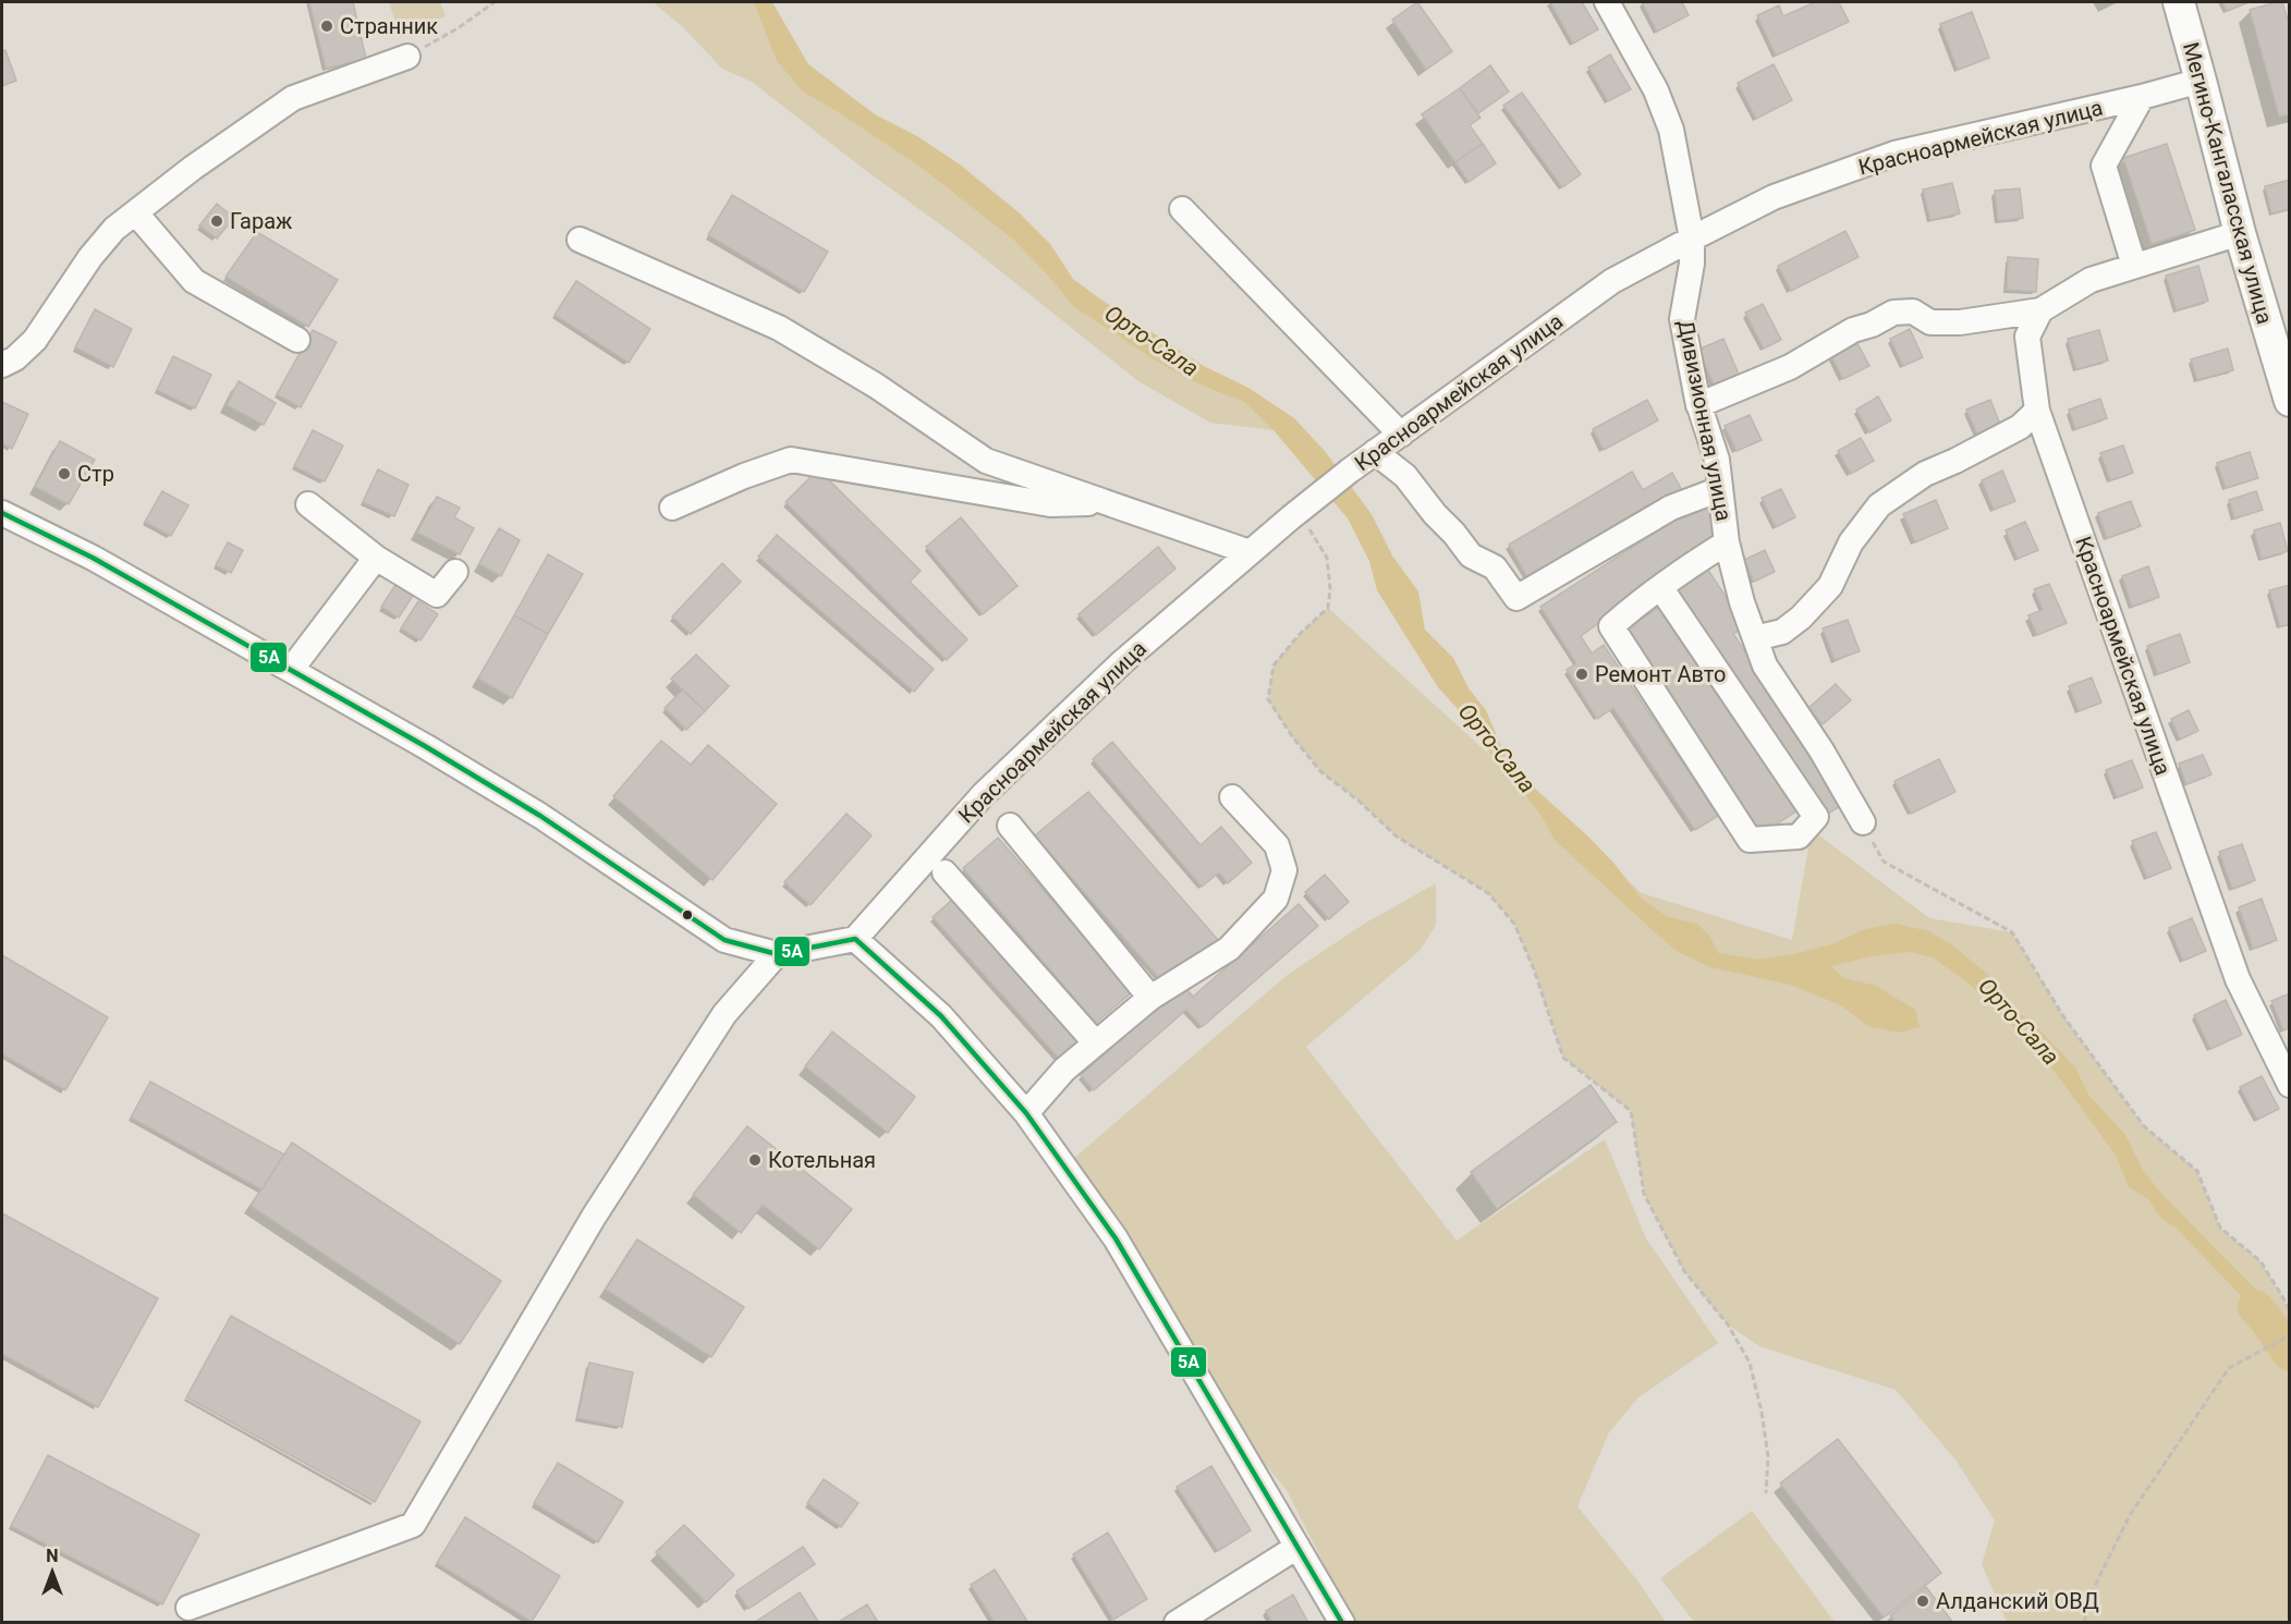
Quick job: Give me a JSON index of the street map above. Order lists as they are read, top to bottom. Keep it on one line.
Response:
{"streets":{"main road":["Мегино-Кангаласская улица"],"street":["Красноармейская улица","Дивизионная улица"]},"crossings":[["Красноармейская улица","Мегино-Кангаласская улица"],["Красноармейская улица","Дивизионная улица"]],"water":["Орто-Сала"],"places":["Странник","Гараж","Стр","Ремонт Авто","Котельная","Алданский ОВД"],"lines":["transit line 5А"],"north":"top"}
